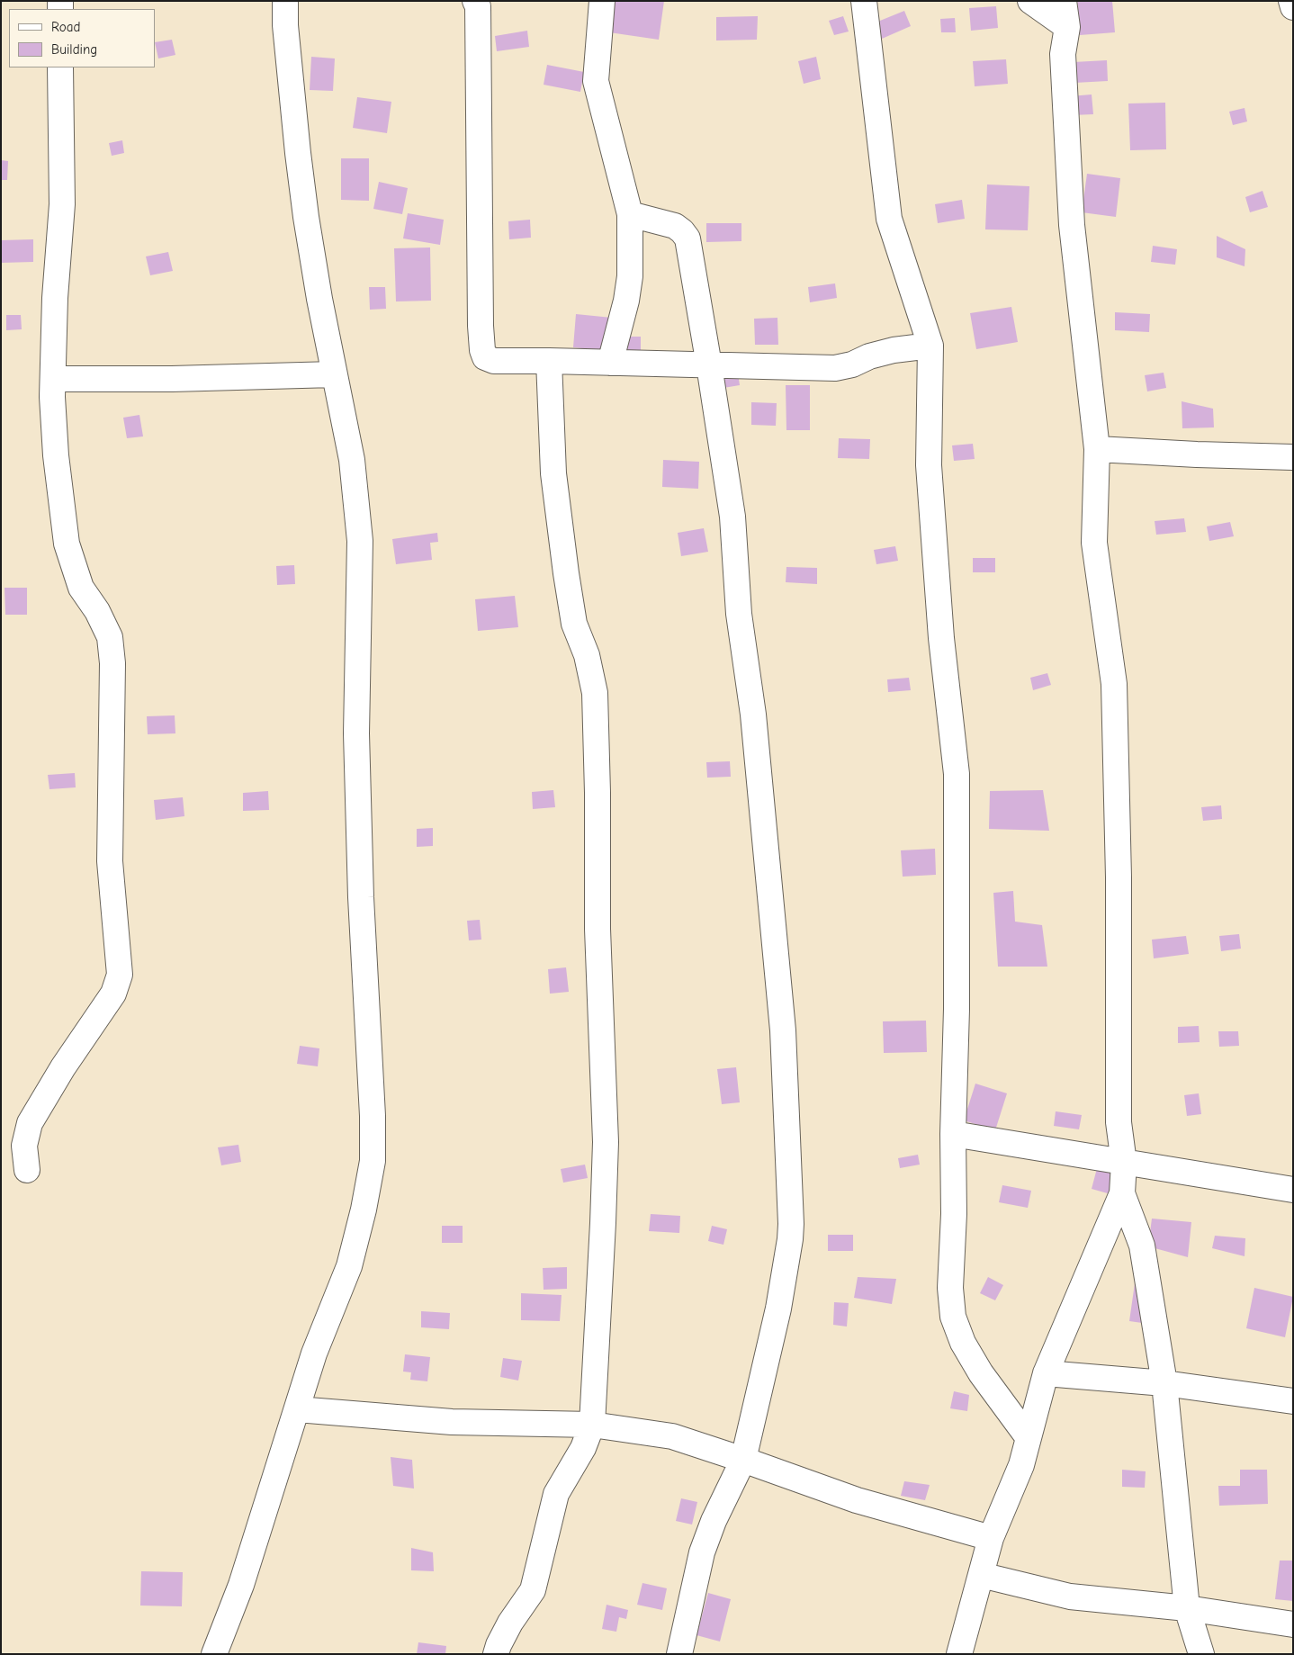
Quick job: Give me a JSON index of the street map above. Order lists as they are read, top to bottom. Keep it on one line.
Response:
{"legend":["Road","Building"]}
